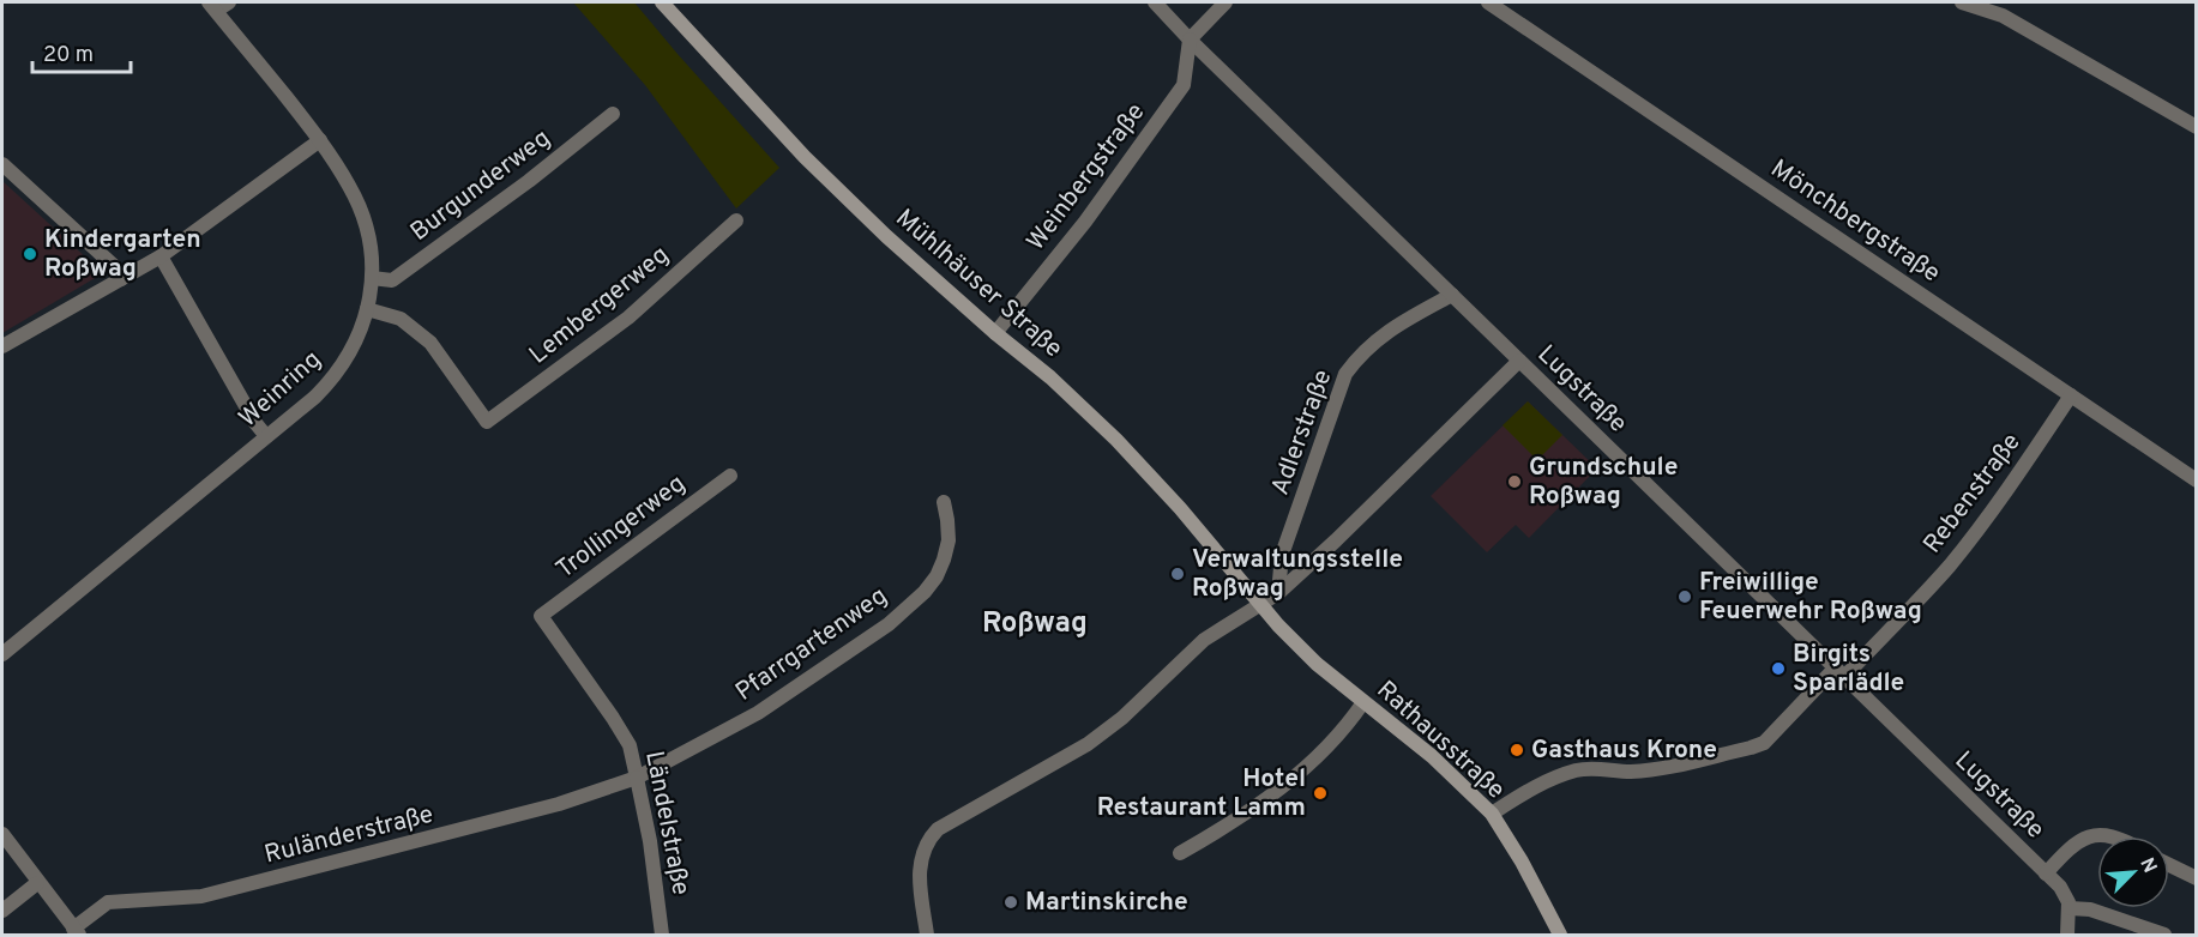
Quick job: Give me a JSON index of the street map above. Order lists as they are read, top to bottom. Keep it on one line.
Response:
{"streets":{"street":["Weinbergstraße","Burgunderweg","Mönchbergstraße","Mühlhäuser Straße","Lembergerweg","Weinring","Lugstraße","Adlerstraße","Rebenstraße","Trollingerweg","Pfarrgartenweg","Rathausstraße","Ländelstraße","Ruländerstraße"]},"crossings":[["Weinbergstraße","Mühlhäuser Straße"],["Weinbergstraße","Lugstraße"],["Burgunderweg","Weinring"],["Mönchbergstraße","Rebenstraße"],["Mühlhäuser Straße","Rathausstraße"],["Lembergerweg","Weinring"],["Lugstraße","Adlerstraße"],["Lugstraße","Rebenstraße"],["Rebenstraße","Rathausstraße"],["Trollingerweg","Ländelstraße"],["Pfarrgartenweg","Ländelstraße"],["Pfarrgartenweg","Ruländerstraße"],["Ländelstraße","Ruländerstraße"]],"districts":["Roßwag"],"places":["Kindergarten Roßwag","Grundschule Roßwag","Verwaltungsstelle Roßwag","Freiwillige Feuerwehr Roßwag","Birgits Sparlädle","Gasthaus Krone","Hotel Restaurant Lamm","Martinskirche"],"scale_bar":"20 m","north":"top right"}
